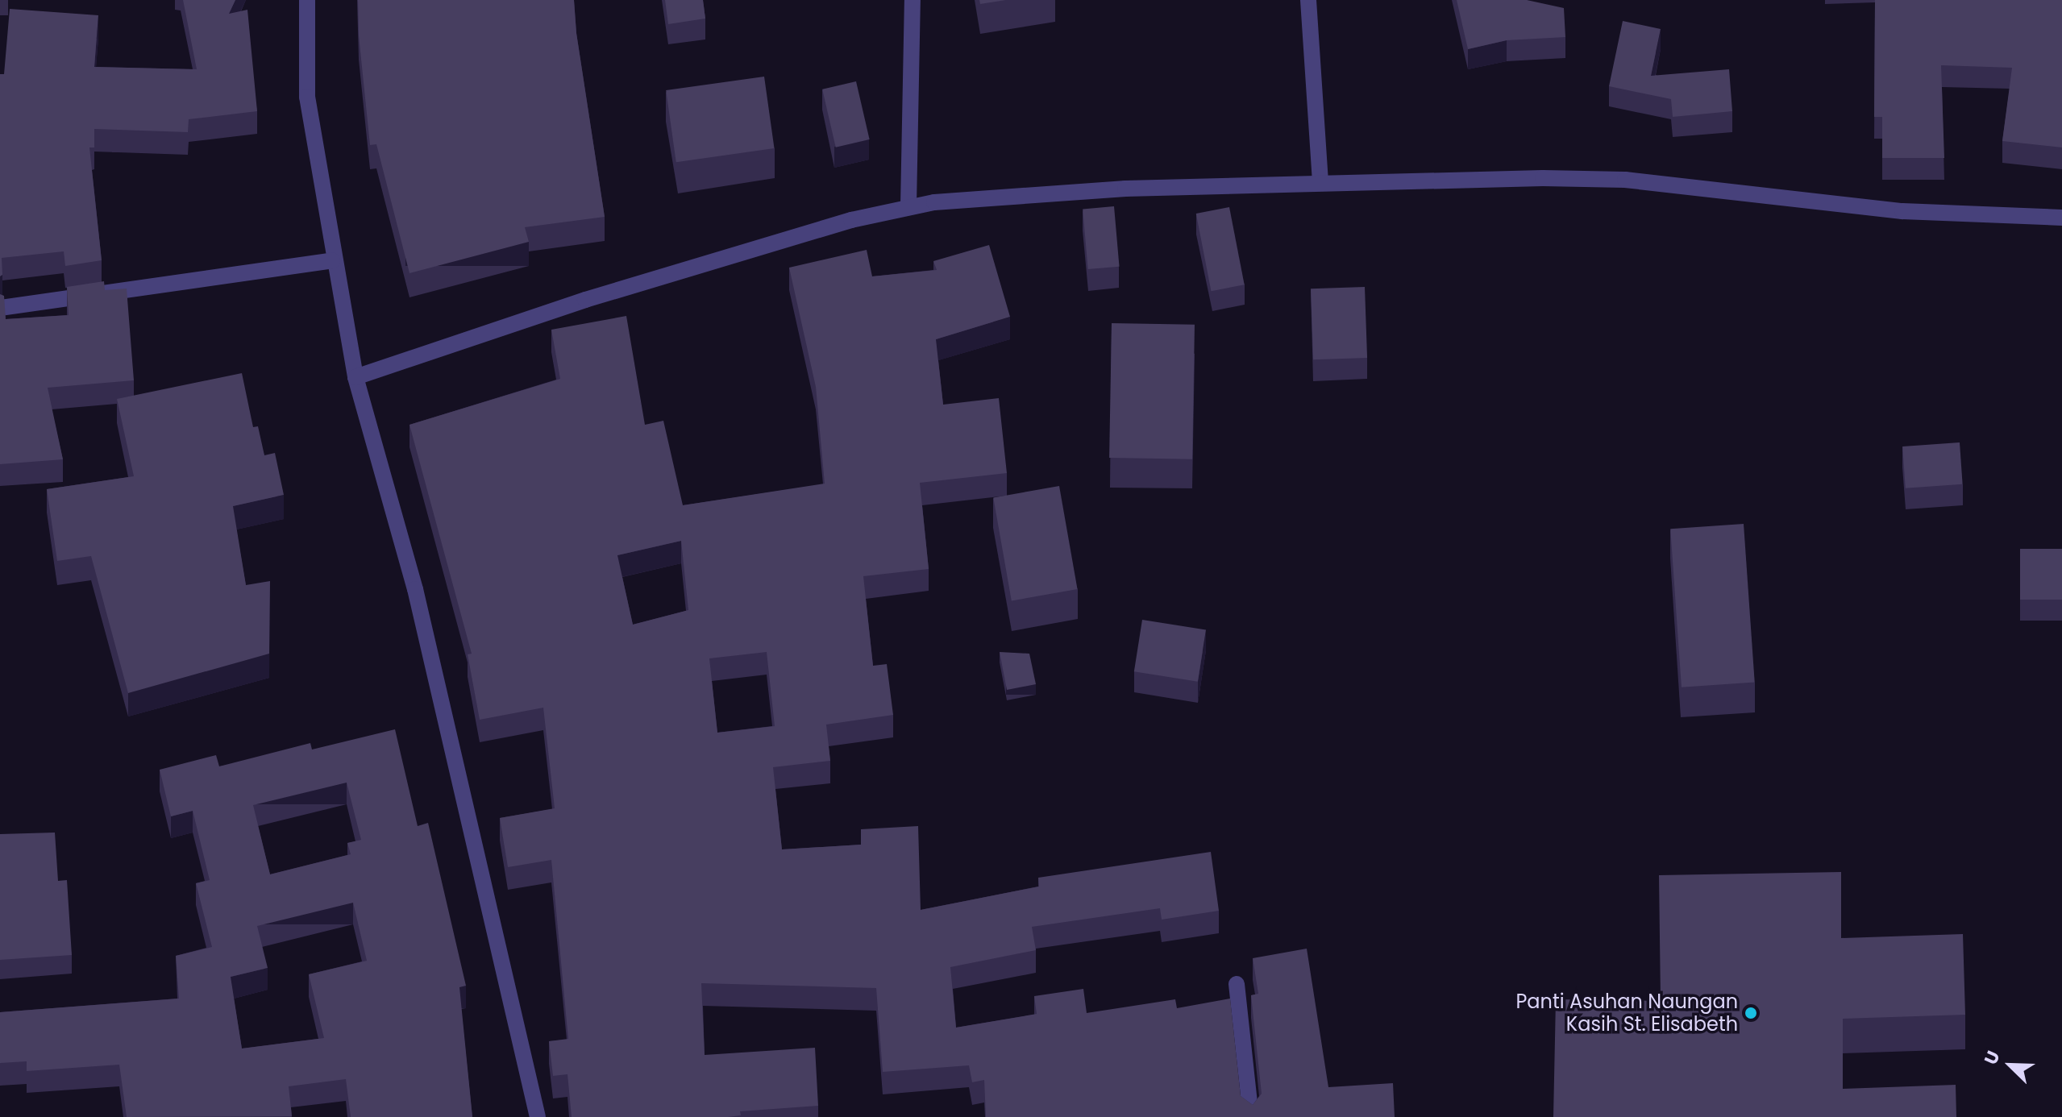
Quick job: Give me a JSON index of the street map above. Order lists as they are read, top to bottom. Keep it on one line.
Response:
{"places":["Panti Asuhan Naungan Kasih St. Elisabeth"],"north":"top left"}
